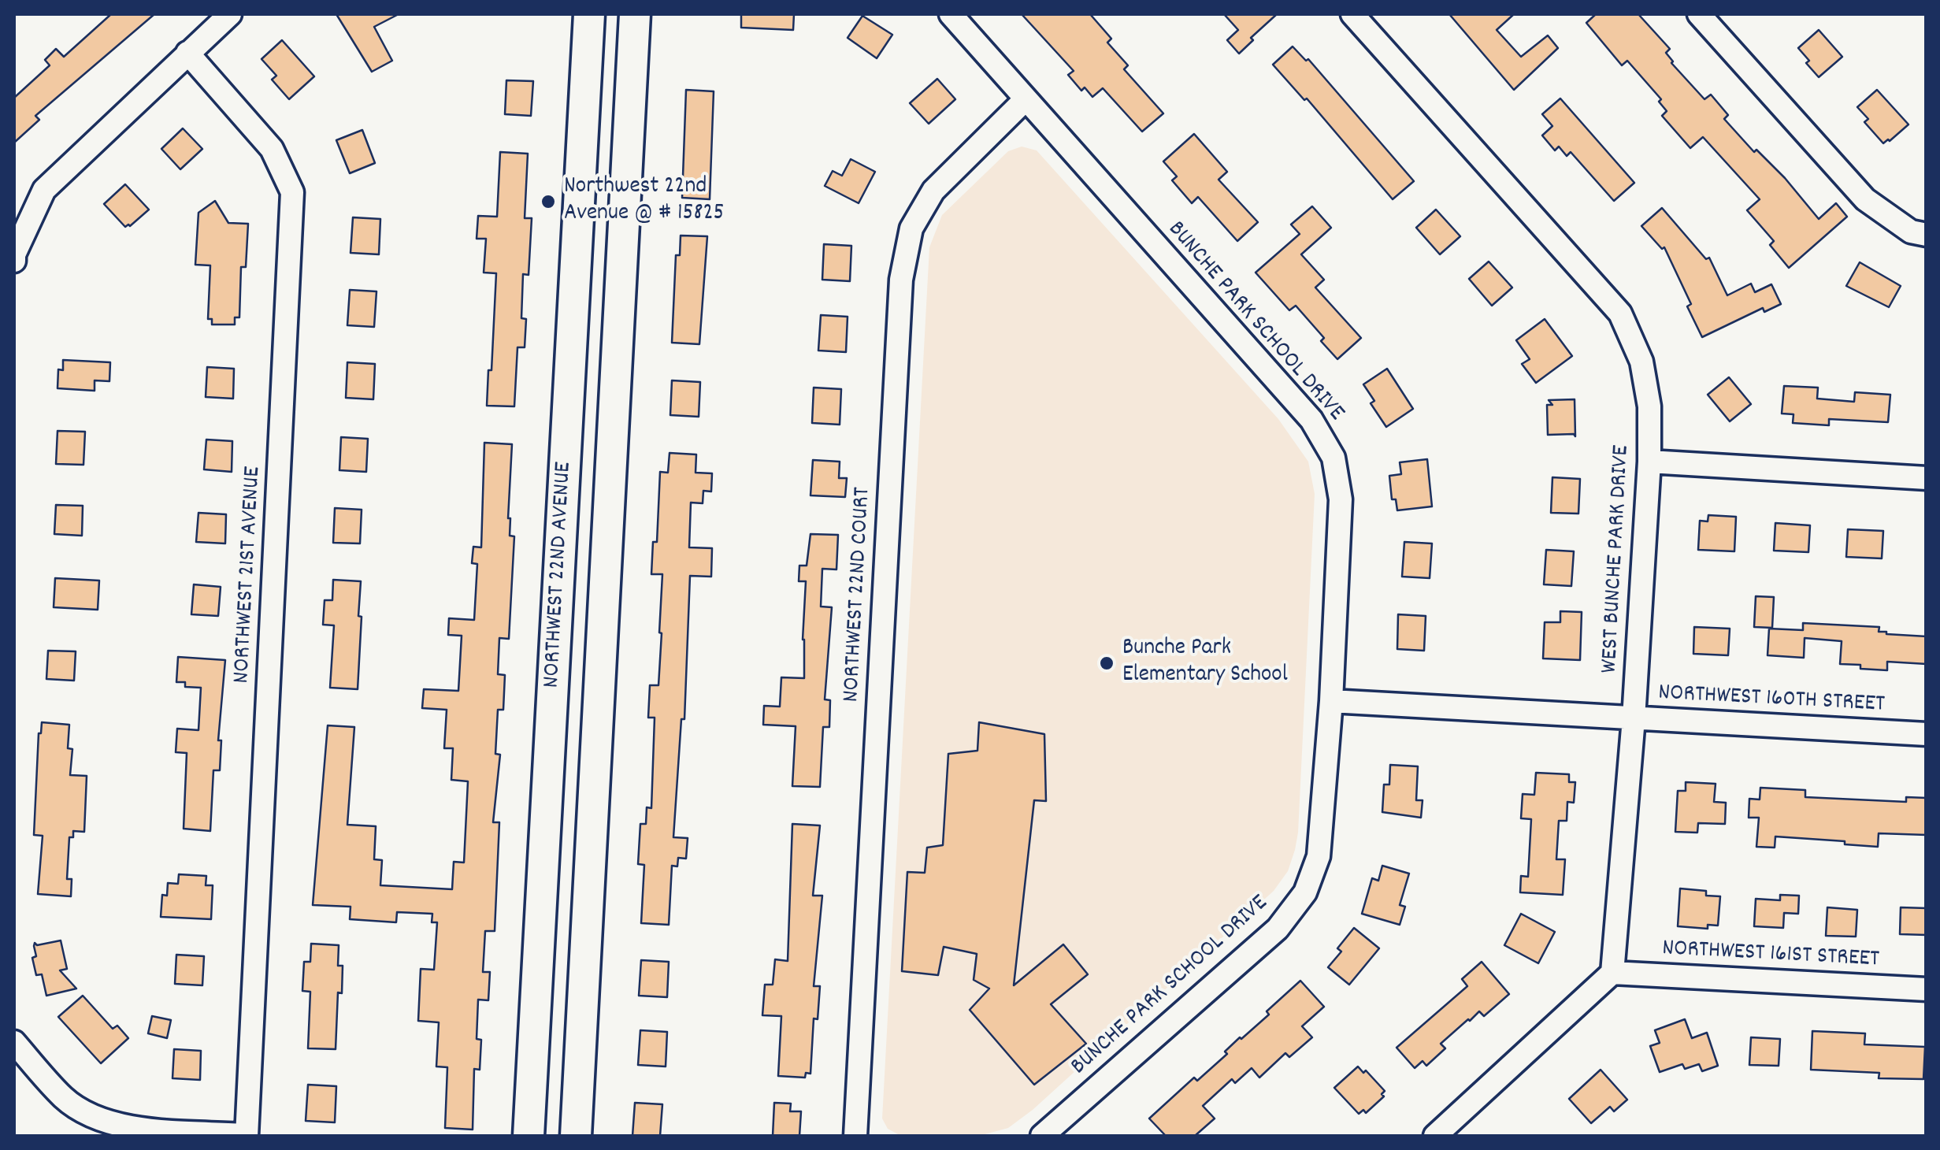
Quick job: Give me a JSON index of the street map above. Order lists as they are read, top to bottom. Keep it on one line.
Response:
{"streets":{"main road":["NORTHWEST 22ND AVENUE"],"street":["BUNCHE PARK SCHOOL DRIVE","WEST BUNCHE PARK DRIVE","NORTHWEST 21ST AVENUE","NORTHWEST 22ND COURT","NORTHWEST 160TH STREET","NORTHWEST 161ST STREET"]},"crossings":[["BUNCHE PARK SCHOOL DRIVE","NORTHWEST 22ND COURT"],["BUNCHE PARK SCHOOL DRIVE","NORTHWEST 160TH STREET"],["WEST BUNCHE PARK DRIVE","NORTHWEST 160TH STREET"],["WEST BUNCHE PARK DRIVE","NORTHWEST 161ST STREET"]],"places":["Northwest 22nd Avenue @ # 15825","Bunche Park Elementary School"]}
